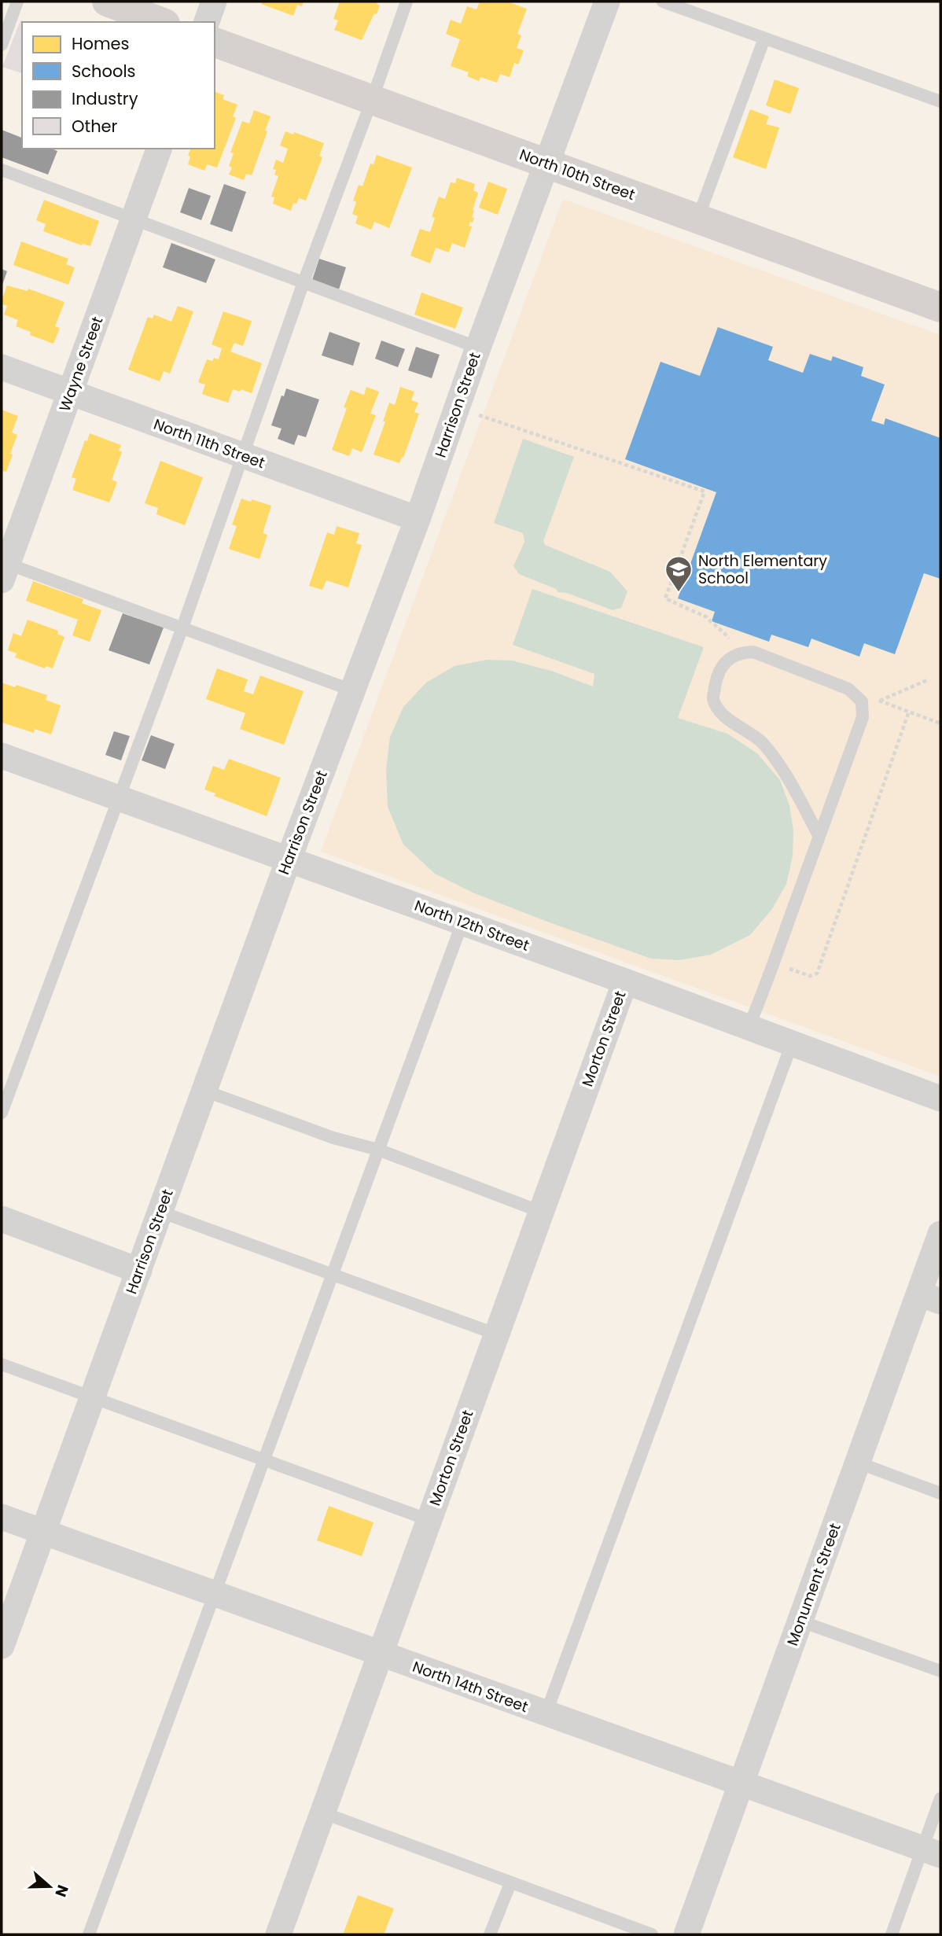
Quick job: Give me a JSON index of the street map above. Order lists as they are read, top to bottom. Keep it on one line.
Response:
{"streets":{"main road":["North 10th Street"],"street":["Wayne Street","Harrison Street","North 11th Street","North 12th Street","Morton Street","Monument Street","North 14th Street"]},"crossings":[["North 10th Street","Harrison Street"],["Wayne Street","North 11th Street"],["Harrison Street","North 11th Street"],["Harrison Street","North 12th Street"],["Harrison Street","North 14th Street"],["North 12th Street","Morton Street"],["Morton Street","North 14th Street"],["Monument Street","North 14th Street"]],"places":{"school or university":["North Elementary School"]},"legend":["Homes","Schools","Industry","Other"],"north":"right"}
